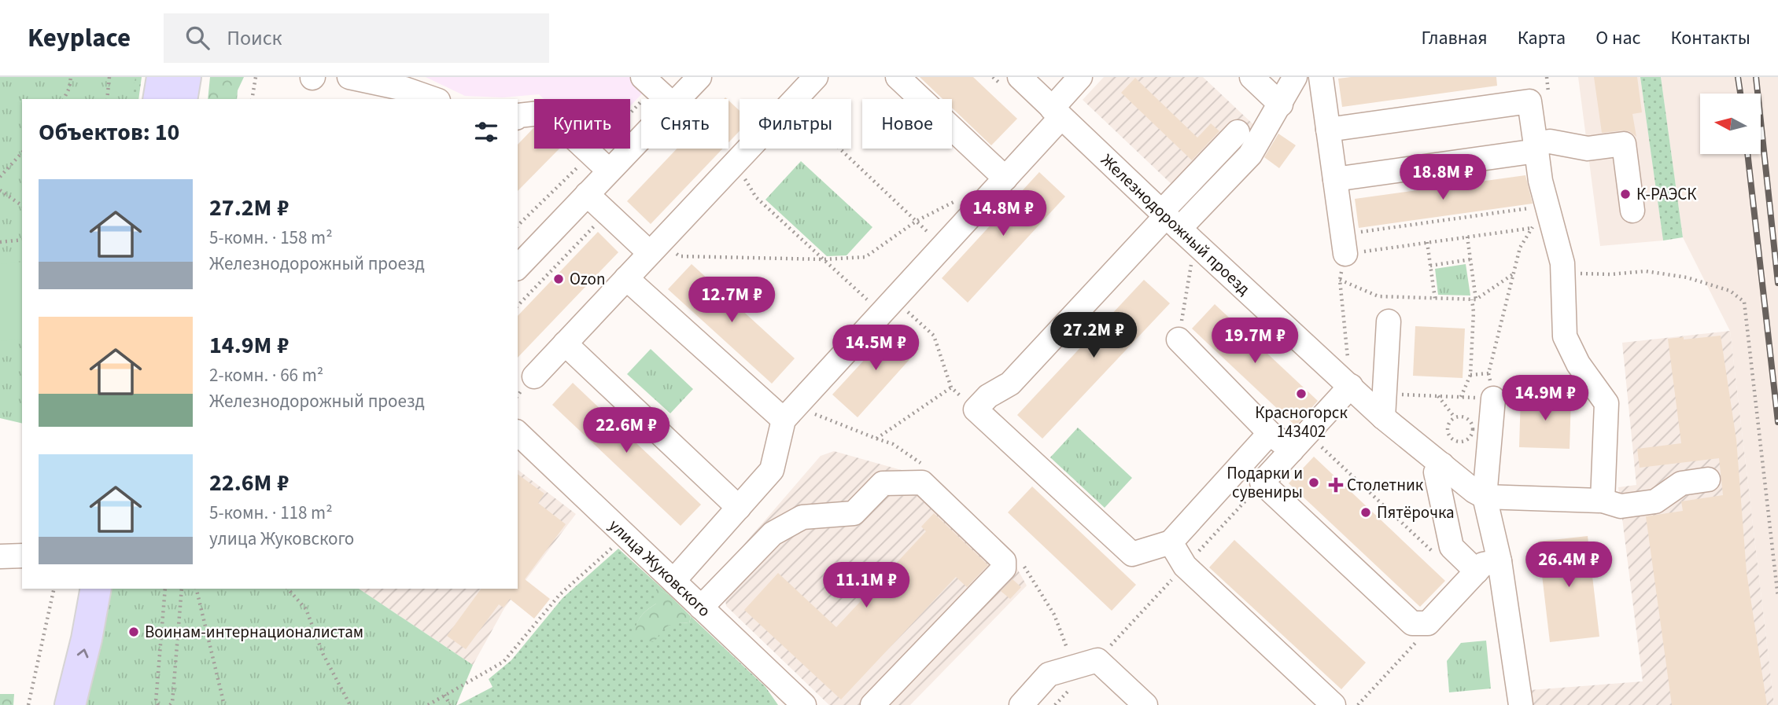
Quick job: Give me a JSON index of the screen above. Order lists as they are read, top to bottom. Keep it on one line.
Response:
{"streets":{"street":["Железнодорожный проезд","улица Жуковского"]},"places":{"other":["К-РАЭСК","Ozon","Красногорск 143402","Подарки и сувениры","Пятёрочка","Воинам-интернационалистам"],"health":["Столетник"]},"north":"left","page":{"header":"Keyplace","search":"Поиск","nav":["Главная","Карта","О нас","Контакты"],"chip":["Купить","Снять","Фильтры","Новое"],"heading":"Объектов: 10","price":["18.8M ₽","14.8M ₽","12.7M ₽","27.2M ₽","19.7M ₽","14.5M ₽","14.9M ₽","22.6M ₽","26.4M ₽","11.1M ₽"],"list":[{"name":"27.2M ₽","note":"5-комн. · 158 m² · Железнодорожный проезд"},{"name":"14.9M ₽","note":"2-комн. · 66 m² · Железнодорожный проезд"},{"name":"22.6M ₽","note":"5-комн. · 118 m² · улица Жуковского"}]}}
